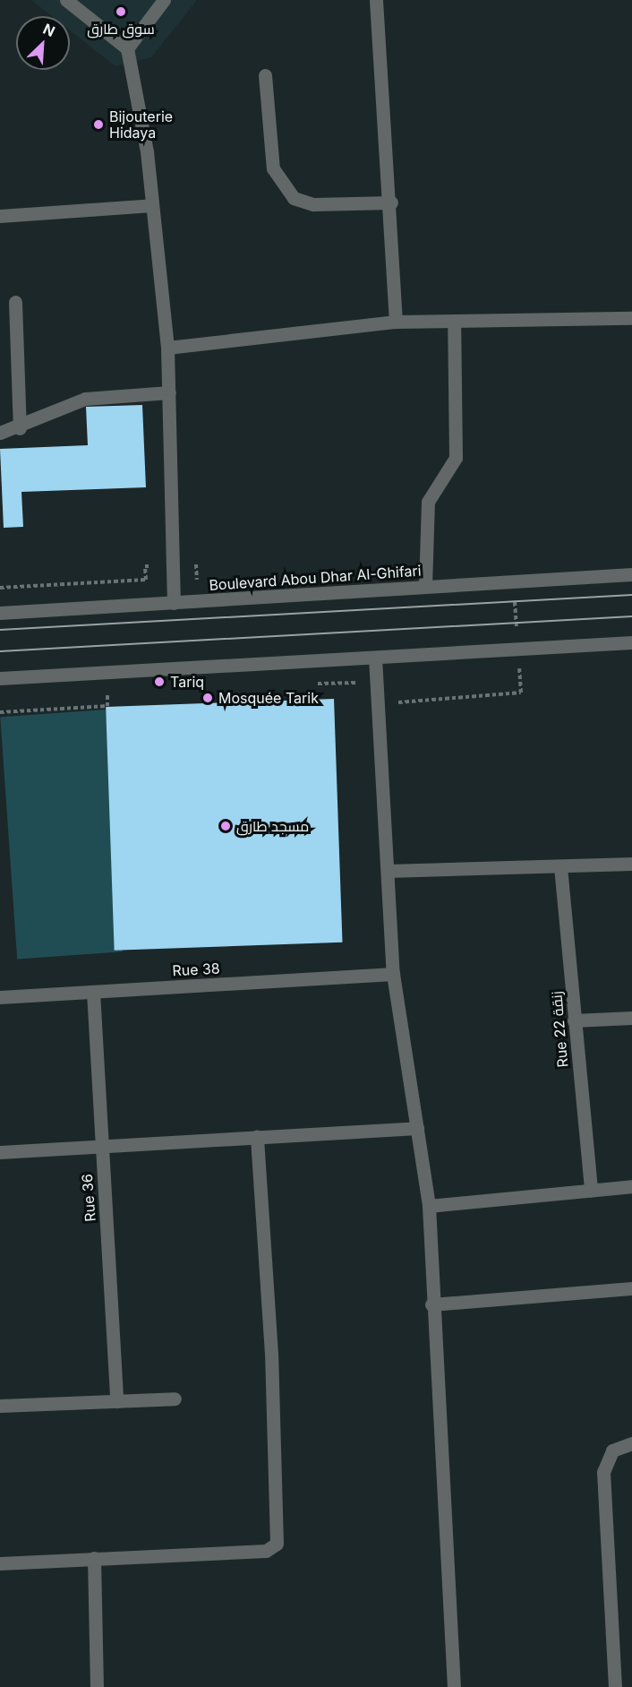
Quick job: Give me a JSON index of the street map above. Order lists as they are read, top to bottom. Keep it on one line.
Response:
{"streets":{"street":["Boulevard Abou Dhar Al-Ghifari","Rue 38","Rue 22 زنقة","Rue 36"]},"crossings":[["Rue 38","Rue 36"]],"places":["سوق طارق","Bijouterie Hidaya","Tariq","Mosquée Tarik","مسجد طارق"],"north":"top right"}
